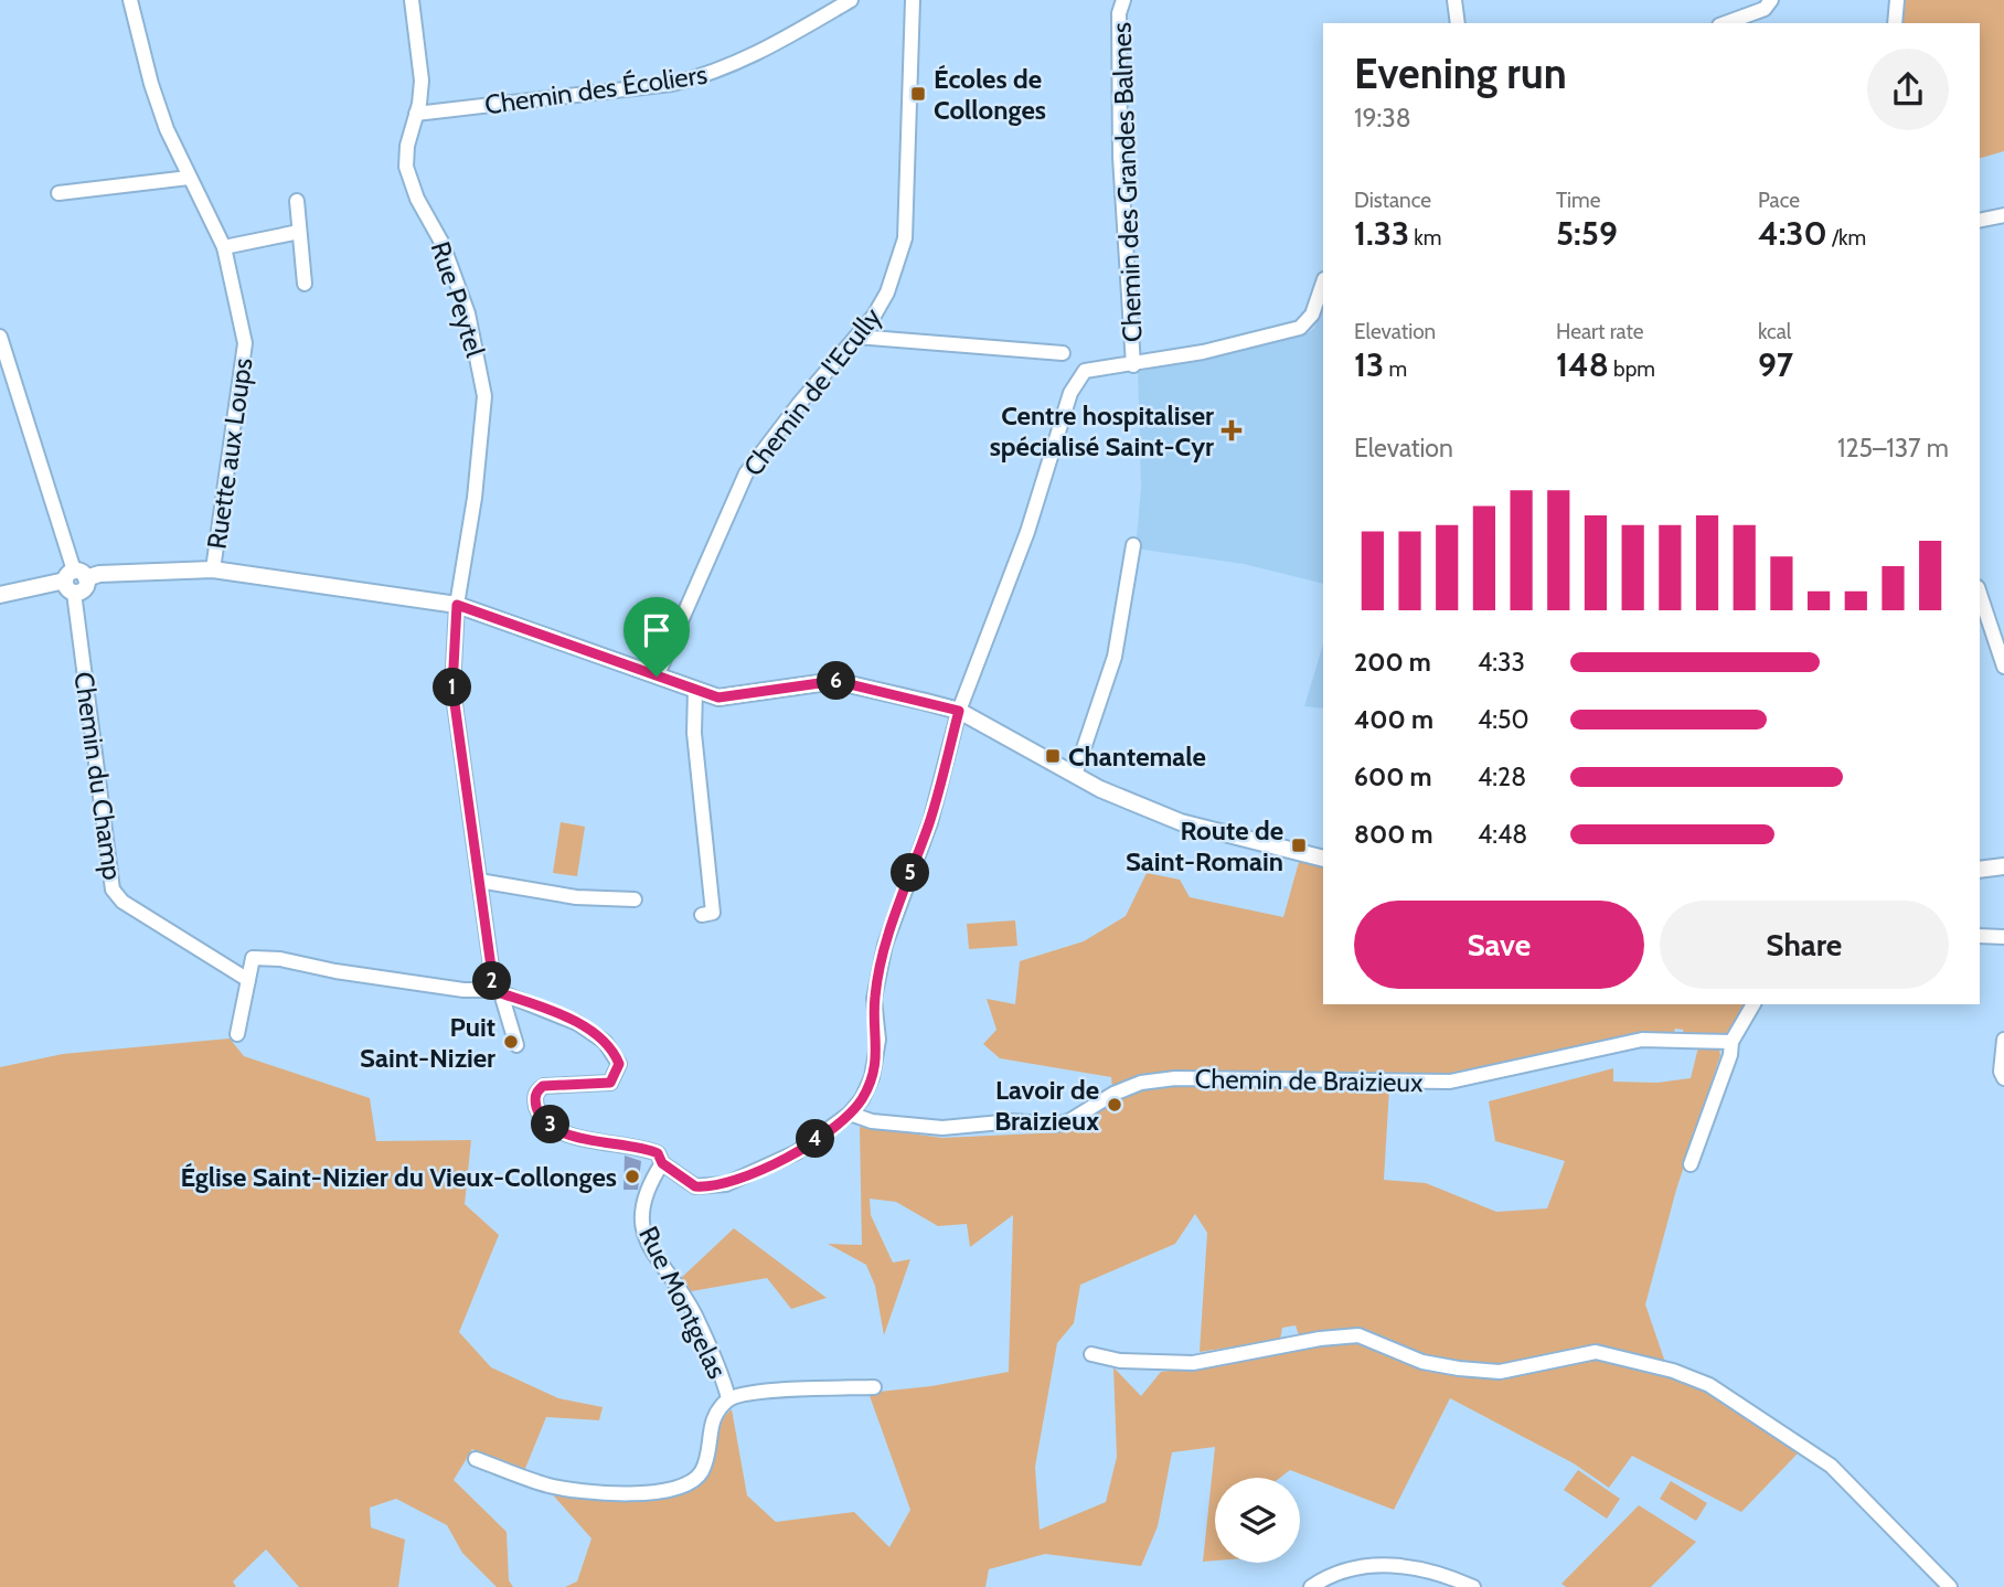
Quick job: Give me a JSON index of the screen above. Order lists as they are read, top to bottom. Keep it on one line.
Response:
{"streets":{"street":["Chemin des Écoliers","Chemin des Grandes Balmes","Rue Peytel","Chemin de l'Ecully","Ruette aux Loups","Chemin du Champ","Chemin de Braizieux","Rue Montgelas"]},"crossings":[["Chemin des Écoliers","Rue Peytel"]],"places":{"transit":["Écoles de Collonges","Chantemale","Route de Saint-Romain"],"health":["Centre hospitaliser spécialisé Saint-Cyr"],"other":["Puit Saint-Nizier","Lavoir de Braizieux","Église Saint-Nizier du Vieux-Collonges"]},"page":{"heading":["Evening run","19:38"],"stats":[["Distance","1.33 km"],["Time","5:59"],["Pace","4:30 /km"],["Elevation","13 m"],["Heart rate","148 bpm"],["kcal","97"]],"chart":["Elevation","125–137 m"],"list":[{"name":"200 m","note":"4:33"},{"name":"400 m","note":"4:50"},{"name":"600 m","note":"4:28"},{"name":"800 m","note":"4:48"}],"pins":["6","1","5","2","3","4"],"buttons":["Save","Share"]}}
